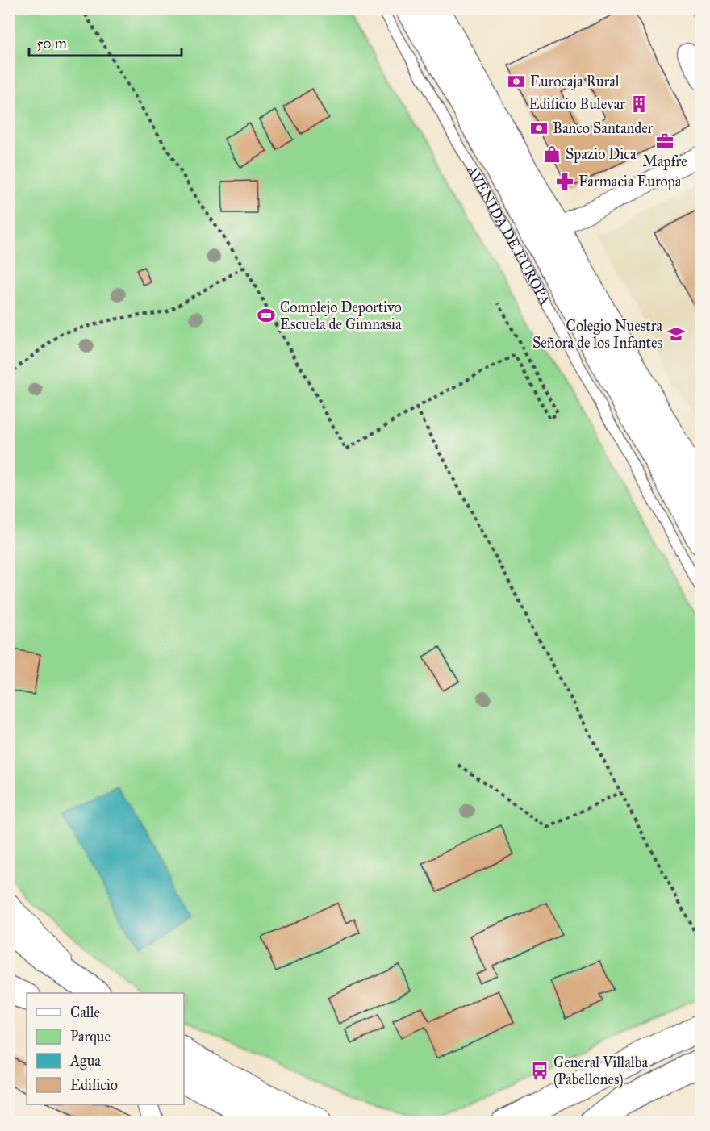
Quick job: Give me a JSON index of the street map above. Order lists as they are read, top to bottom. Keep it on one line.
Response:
{"streets":{"main road":["AVENIDA DE EUROPA"]},"places":{"bank":["Eurocaja Rural","Banco Santander"],"building":["Edificio Bulevar"],"office":["Mapfre"],"shop":["Spazio Dica"],"pharmacy":["Farmacia Europa"],"sports":["Complejo Deportivo Escuela de Gimnasia"],"school or university":["Colegio Nuestra Señora de los Infantes"],"bus stop":["General Villalba (Pabellones)"]},"legend":["Calle","Parque","Agua","Edificio"],"scale_bar":"50 m"}
